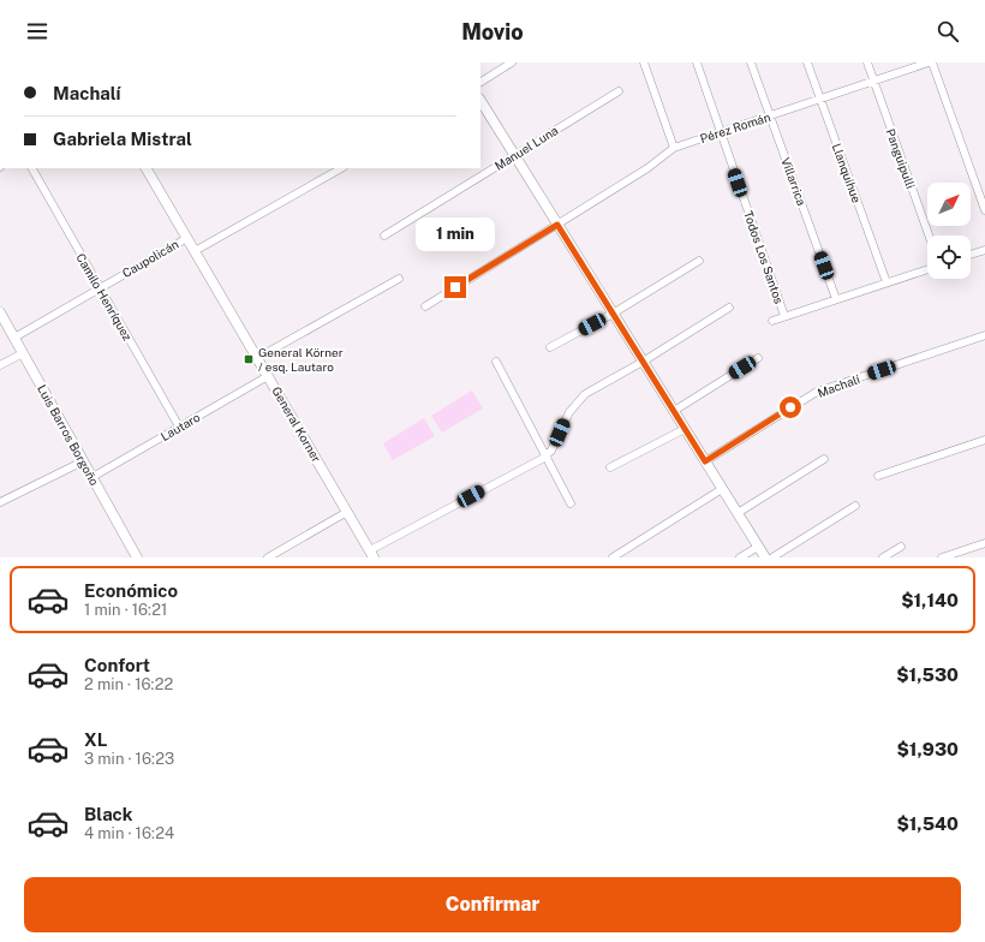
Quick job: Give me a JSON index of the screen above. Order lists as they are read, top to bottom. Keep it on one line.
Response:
{"streets":{"street":["Pérez Román","Manuel Luna","Panguipulli","Llanquihue","Villarrica","Todos Los Santos","Caupolicán","Camilo Henríquez","Machalí","General Korner","Lautaro","Luis Barros Borgoño"]},"crossings":[["Pérez Román","Panguipulli"],["Pérez Román","Llanquihue"],["Pérez Román","Villarrica"],["Pérez Román","Todos Los Santos"],["Caupolicán","Camilo Henríquez"],["Caupolicán","General Korner"],["Caupolicán","Luis Barros Borgoño"],["Camilo Henríquez","Lautaro"],["General Korner","Lautaro"],["Lautaro","Luis Barros Borgoño"]],"places":{"transit":["General Körner / esq. Lautaro"]},"north":"top right","page":{"header":"Movio","banner":["Machalí","Gabriela Mistral"],"bubble":"1 min","list":[{"name":"Económico","note":"1 min · 16:21","value":"$1,140"},{"name":"Confort","note":"2 min · 16:22","value":"$1,530"},{"name":"XL","note":"3 min · 16:23","value":"$1,930"},{"name":"Black","note":"4 min · 16:24","value":"$1,540"}],"buttons":"Confirmar"}}
